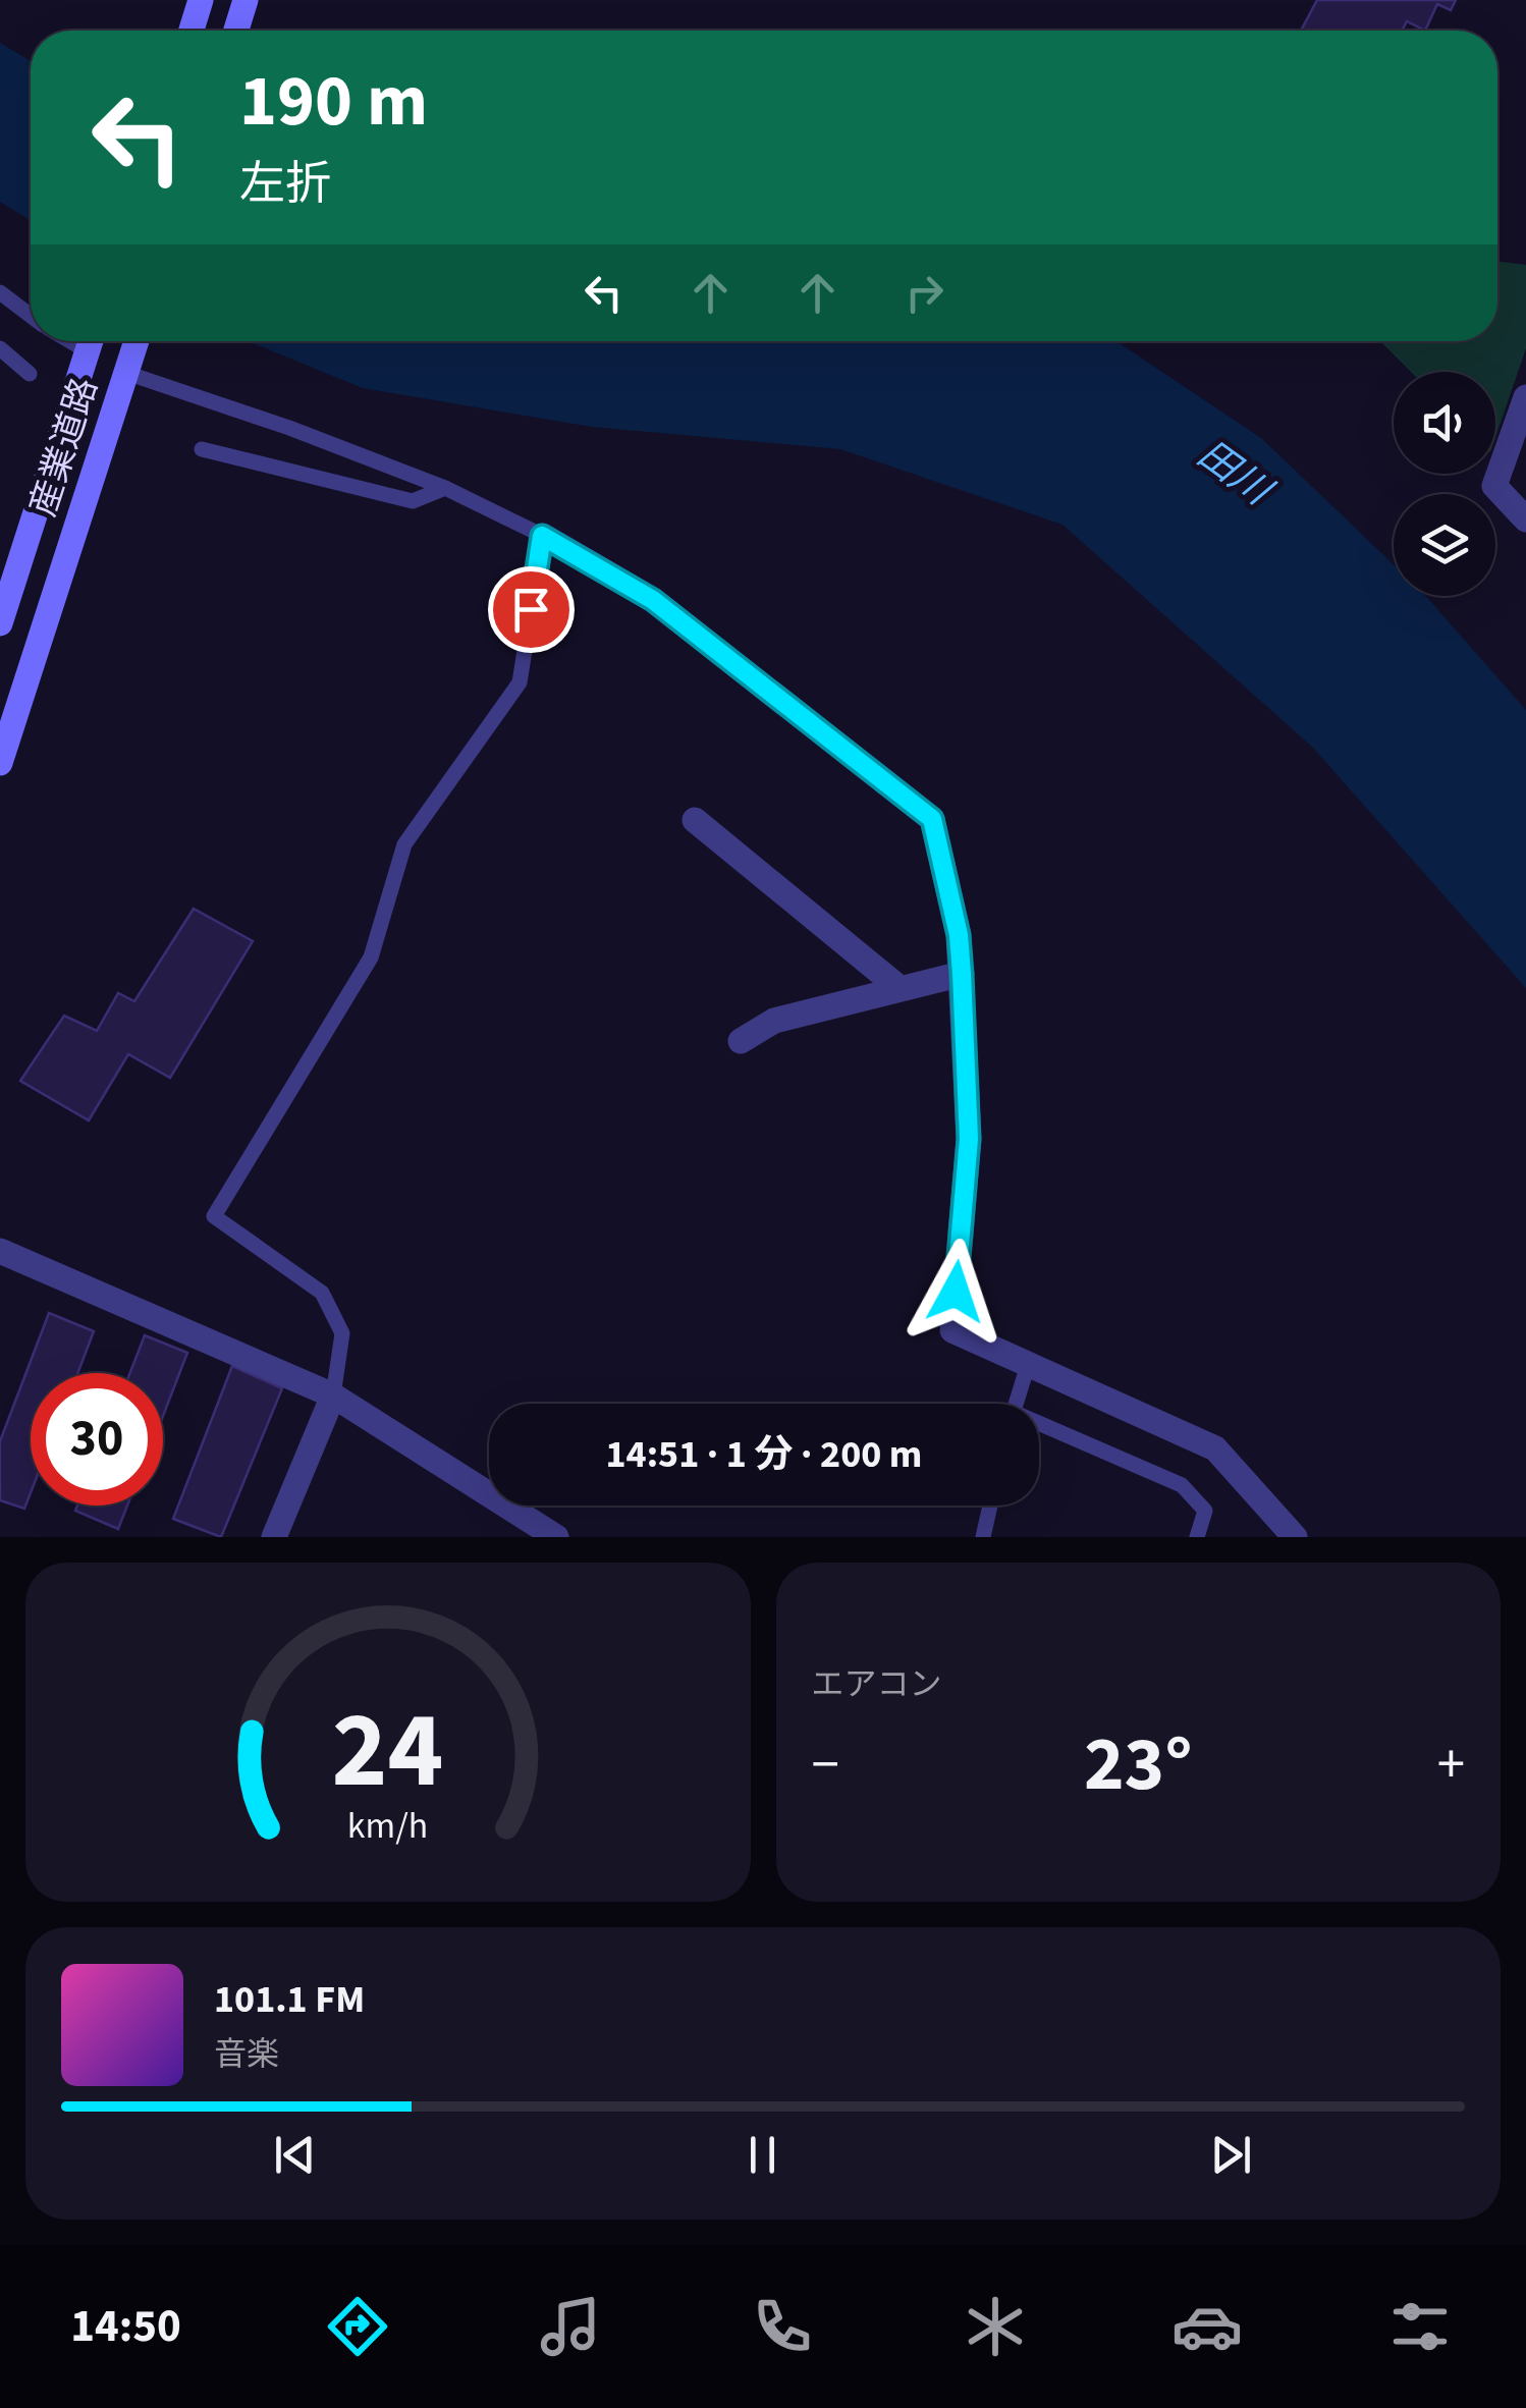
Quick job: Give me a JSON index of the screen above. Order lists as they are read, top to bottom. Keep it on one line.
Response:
{"streets":{"street":["産業道路"]},"water":["田川"],"page":{"turn":["190 m","左折"],"limit":"30","trip":"14:51 · 1 分 · 200 m","tile":"エアコン","heat":["−","23°","+"],"song":["101.1 FM","音楽"],"tabs":"14:50","gauge":["24","km/h"]}}
